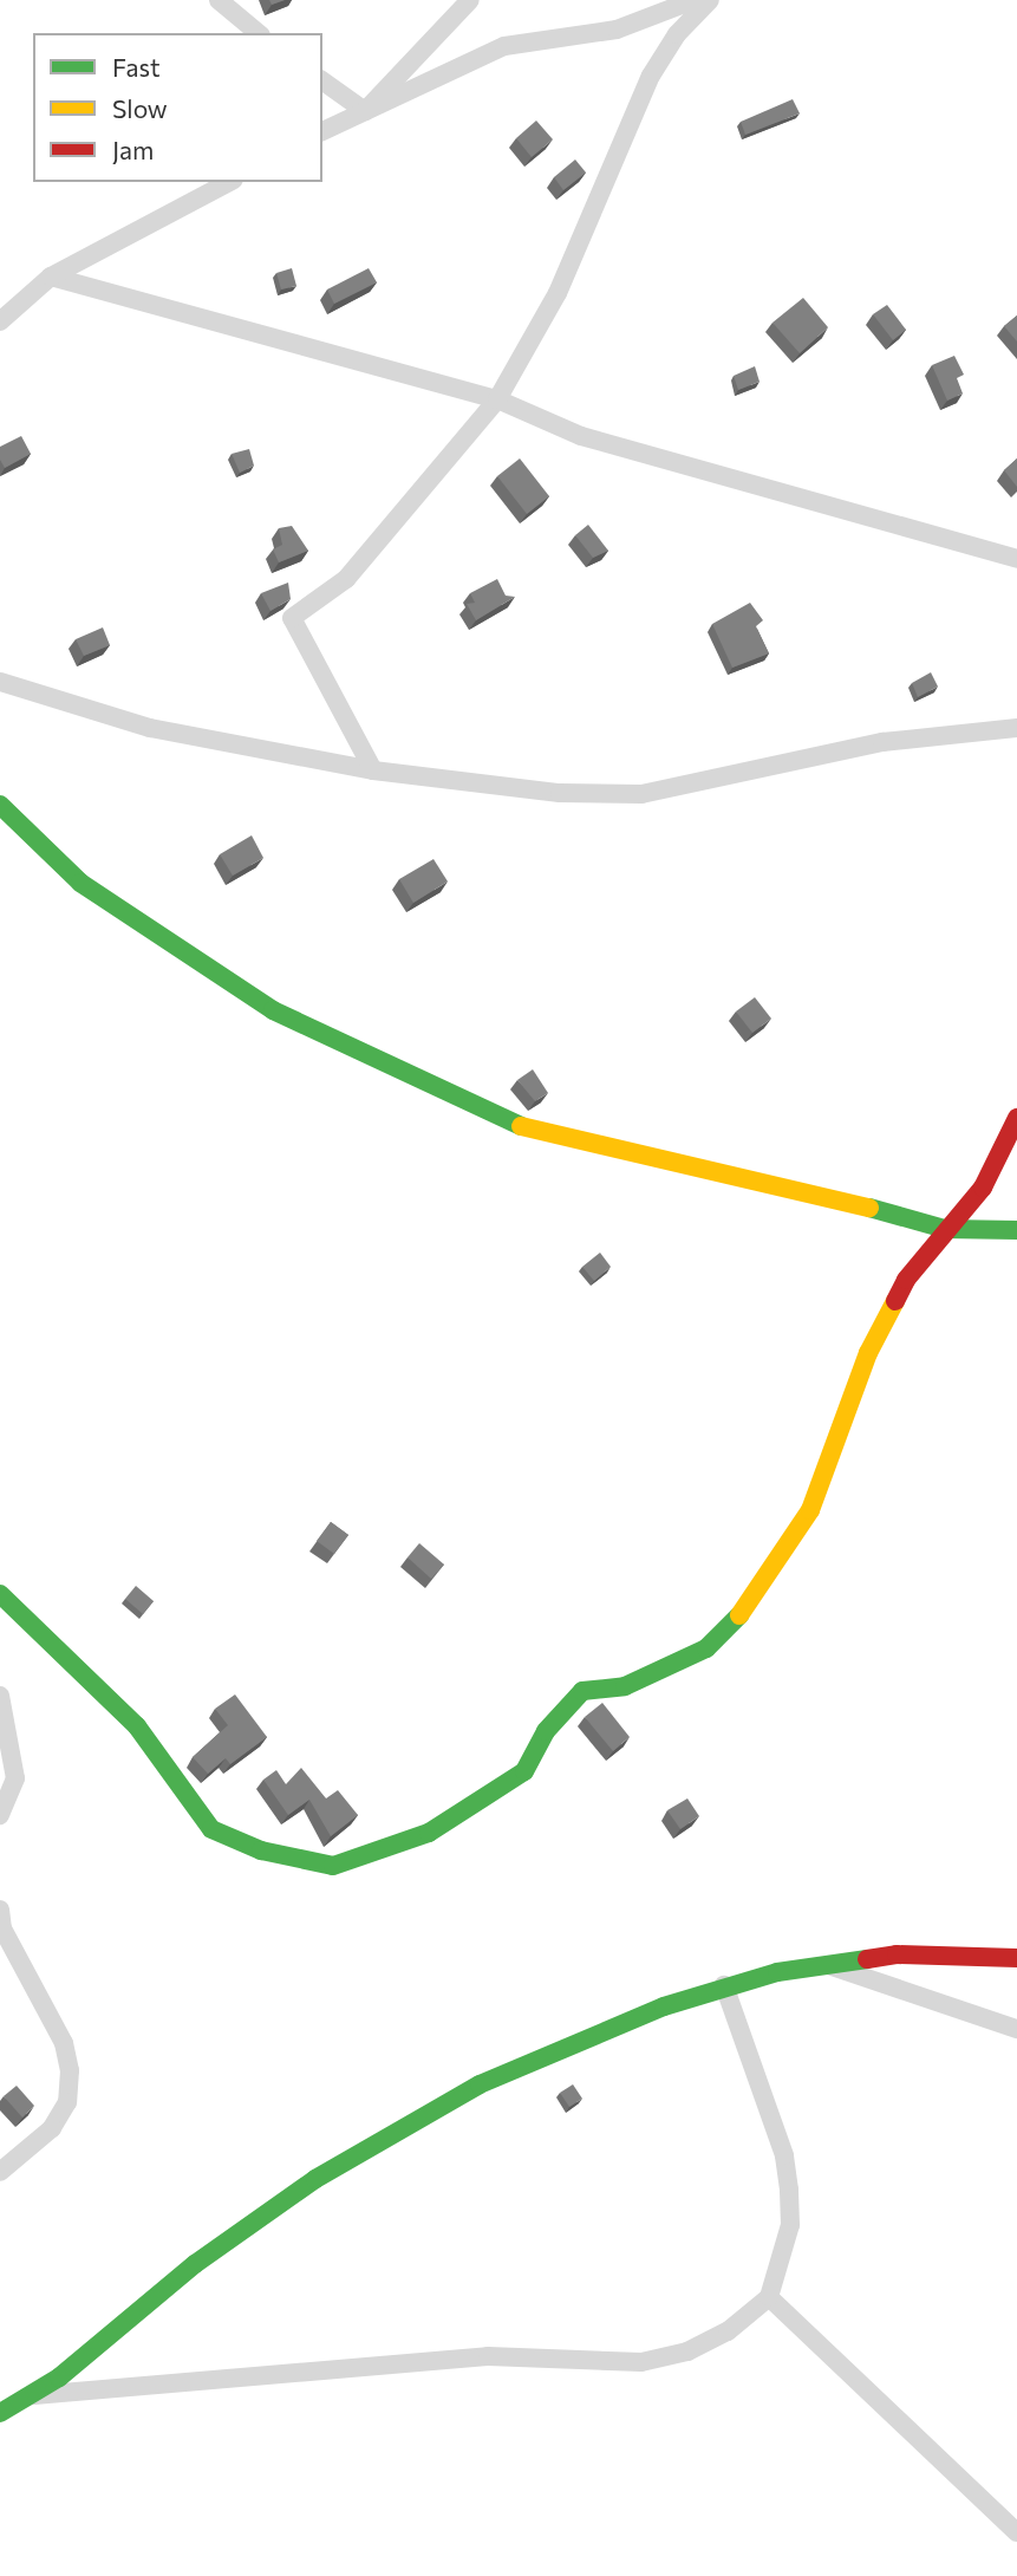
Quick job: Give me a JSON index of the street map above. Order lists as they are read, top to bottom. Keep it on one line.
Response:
{"legend":["Fast","Slow","Jam"]}
